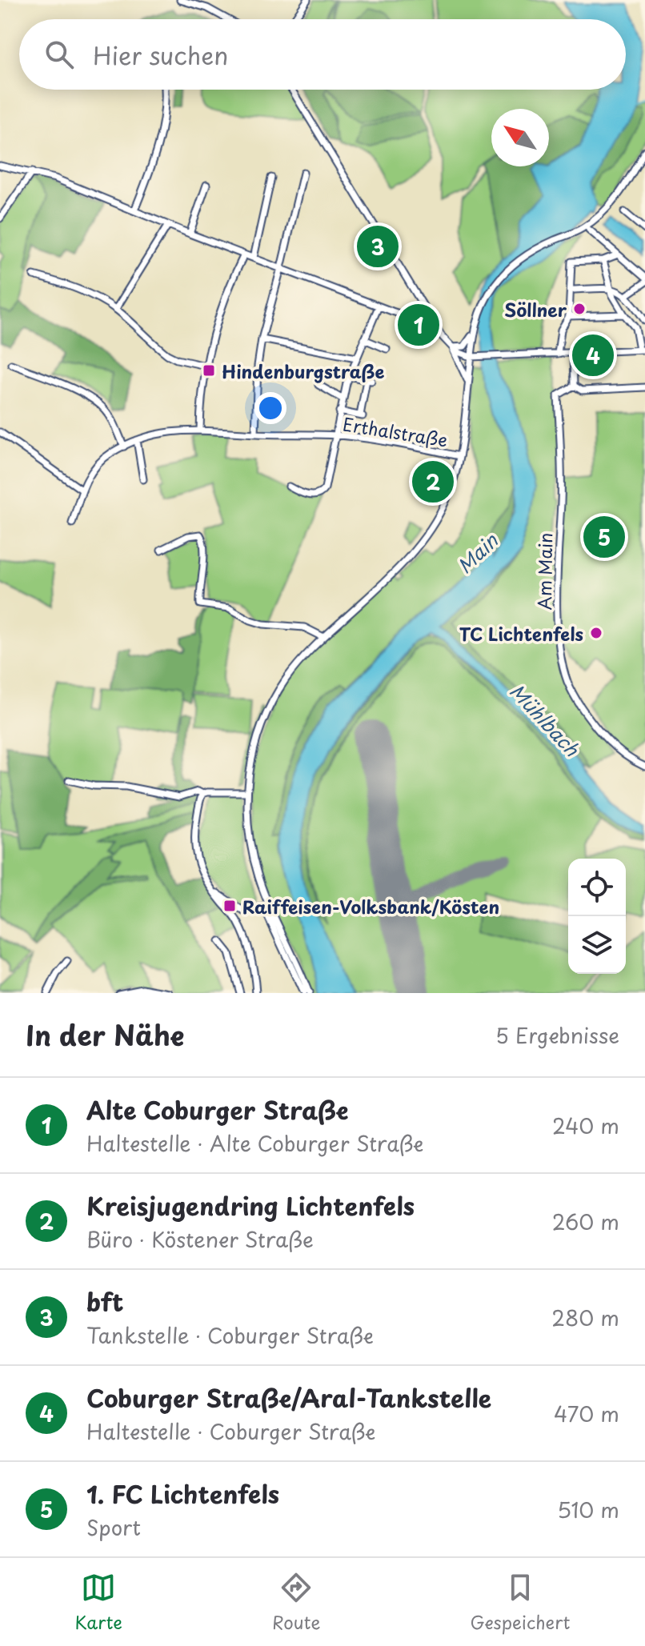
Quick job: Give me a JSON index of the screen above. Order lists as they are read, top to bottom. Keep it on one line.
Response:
{"streets":{"street":["Erthalstraße","Am Main"]},"water":["Main","Mühlbach"],"places":{"other":["Söllner","TC Lichtenfels"],"transit":["Hindenburgstraße","Raiffeisen-Volksbank/Kösten"]},"north":"top left","page":{"search":"Hier suchen","pins":["3","1","4","2","5"],"heading":["In der Nähe","5 Ergebnisse"],"list":[{"mark":"1","name":"Alte Coburger Straße","note":"Haltestelle · Alte Coburger Straße","value":"240 m"},{"mark":"2","name":"Kreisjugendring Lichtenfels","note":"Büro · Köstener Straße","value":"260 m"},{"mark":"3","name":"bft","note":"Tankstelle · Coburger Straße","value":"280 m"},{"mark":"4","name":"Coburger Straße/Aral-Tankstelle","note":"Haltestelle · Coburger Straße","value":"470 m"},{"mark":"5","name":"1. FC Lichtenfels","note":"Sport","value":"510 m"}],"nav":["Karte","Route","Gespeichert"]}}
